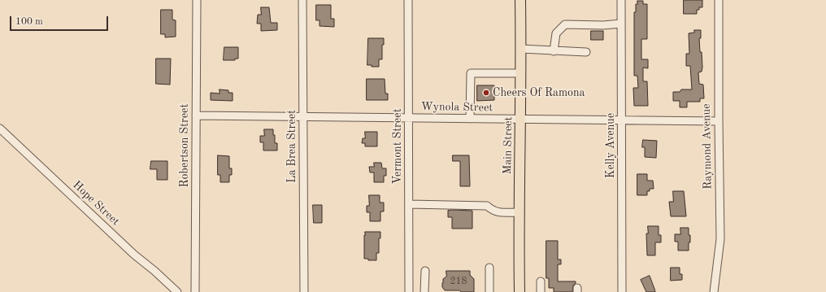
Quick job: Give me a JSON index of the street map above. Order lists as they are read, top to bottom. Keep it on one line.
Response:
{"streets":{"main road":["Main Street"],"street":["Wynola Street","Robertson Street","Kelly Avenue","La Brea Street","Vermont Street","Raymond Avenue","Hope Street"]},"crossings":[["Wynola Street","Robertson Street"],["Wynola Street","Main Street"],["Wynola Street","Kelly Avenue"],["Wynola Street","La Brea Street"],["Wynola Street","Vermont Street"],["Wynola Street","Raymond Avenue"]],"places":["Cheers Of Ramona"],"house_numbers":["218"],"scale_bar":"100 m"}
